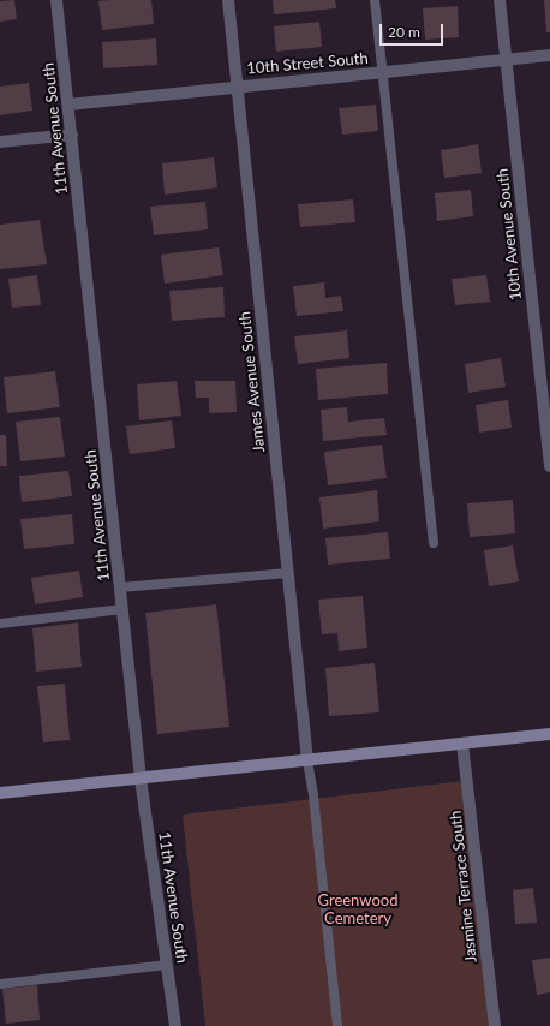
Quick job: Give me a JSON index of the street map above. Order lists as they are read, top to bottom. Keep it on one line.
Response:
{"streets":{"street":["10th Street South","11th Avenue South","10th Avenue South","James Avenue South","Jasmine Terrace South"]},"crossings":[["10th Street South","11th Avenue South"],["10th Street South","10th Avenue South"],["10th Street South","James Avenue South"]],"parks":["Greenwood Cemetery"],"scale_bar":"20 m"}
